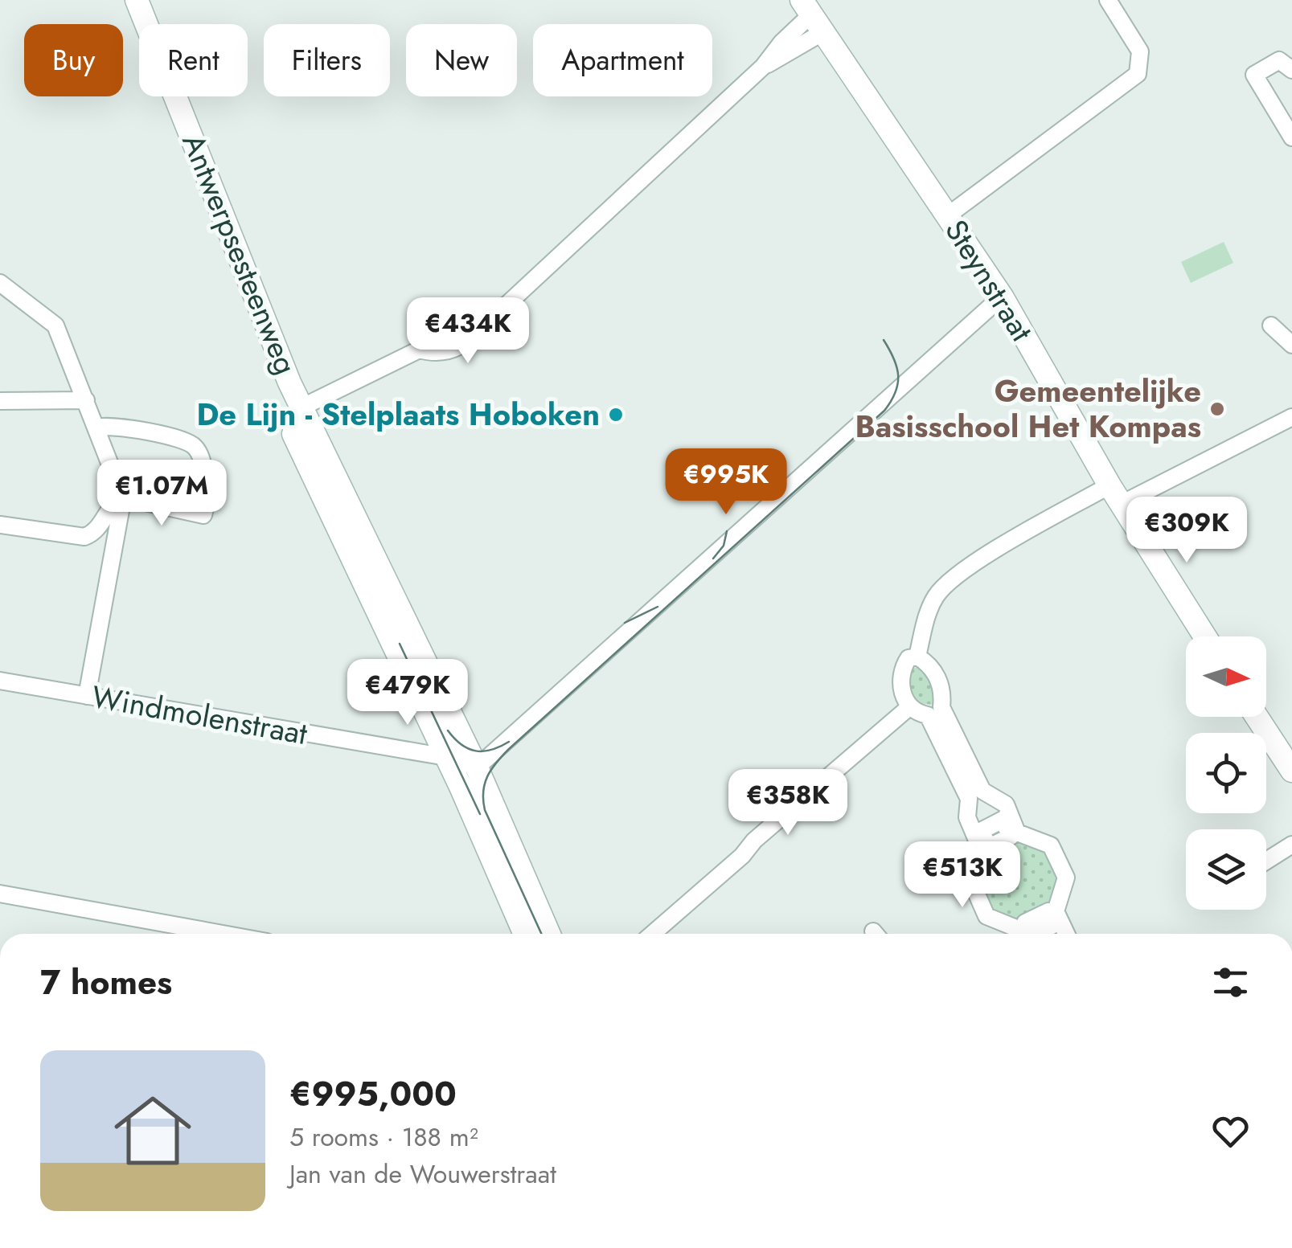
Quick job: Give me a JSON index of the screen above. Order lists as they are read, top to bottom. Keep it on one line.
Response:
{"streets":{"street":["Antwerpsesteenweg","Steynstraat","Windmolenstraat"]},"crossings":[["Antwerpsesteenweg","Windmolenstraat"]],"places":["Gemeentelijke Basisschool Het Kompas","De Lijn - Stelplaats Hoboken"],"north":"right","page":{"chip":["Buy","Rent","Filters","New","Apartment"],"price":["€434K","€995K","€1.07M","€309K","€479K","€358K","€513K"],"heading":"7 homes","list":[{"name":"€995,000","note":"5 rooms · 188 m² · Jan van de Wouwerstraat"}]}}
